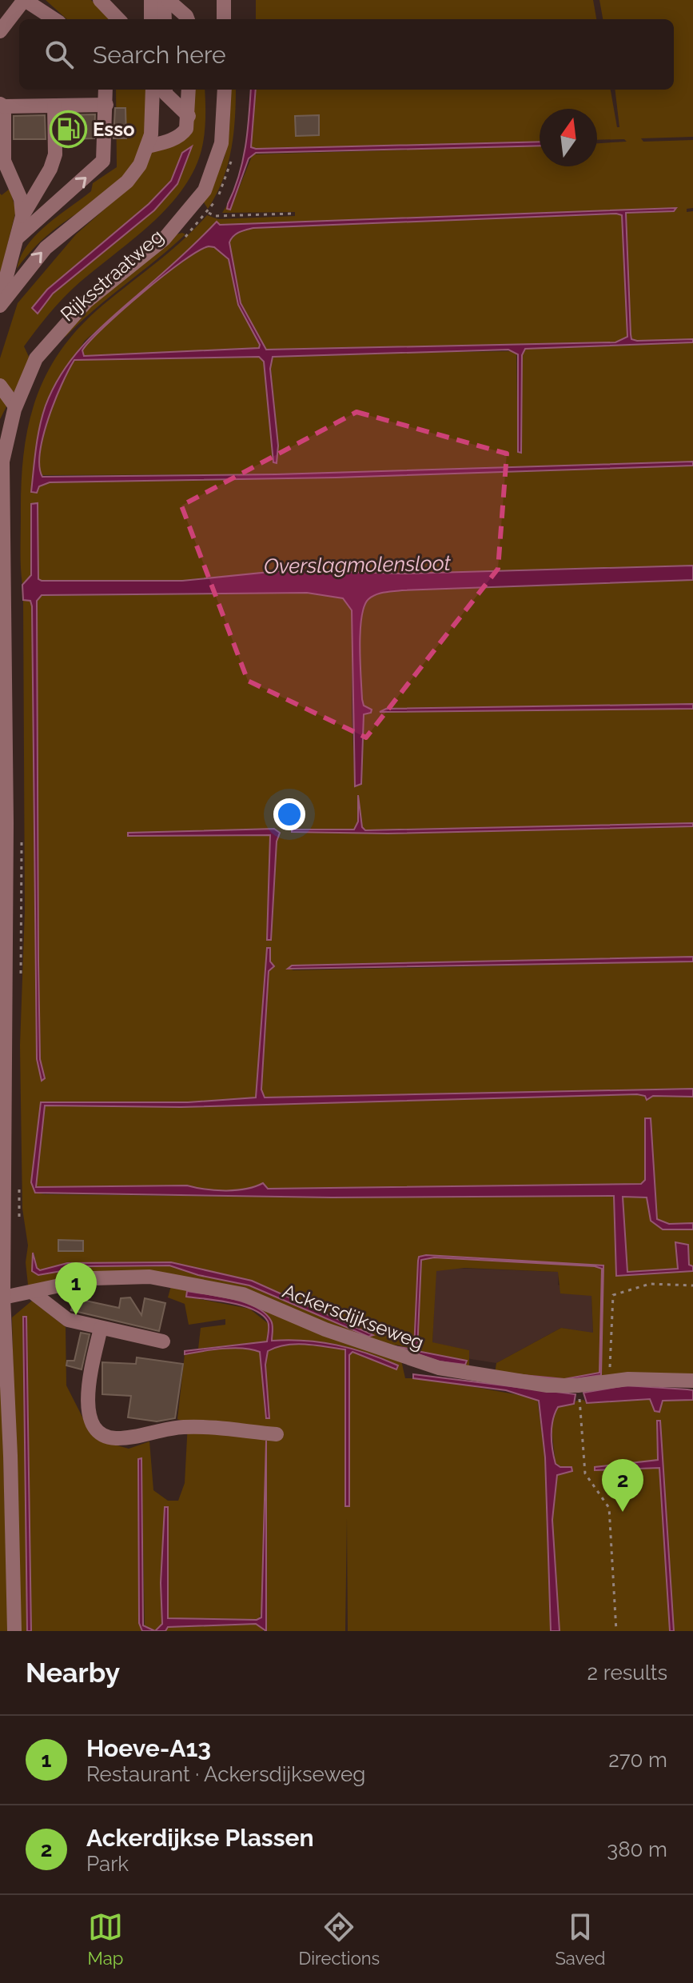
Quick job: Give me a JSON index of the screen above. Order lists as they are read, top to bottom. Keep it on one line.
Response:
{"streets":{"street":["Rijksstraatweg","Ackersdijkseweg"]},"crossings":[["Rijksstraatweg","Ackersdijkseweg"]],"water":["Overslagmolensloot"],"places":{"fuel station":["Esso"]},"north":"top","page":{"search":"Search here","pins":["1","2"],"heading":["Nearby","2 results"],"list":[{"mark":"1","name":"Hoeve-A13","note":"Restaurant · Ackersdijkseweg","value":"270 m"},{"mark":"2","name":"Ackerdijkse Plassen","note":"Park","value":"380 m"}],"nav":["Map","Directions","Saved"]}}
